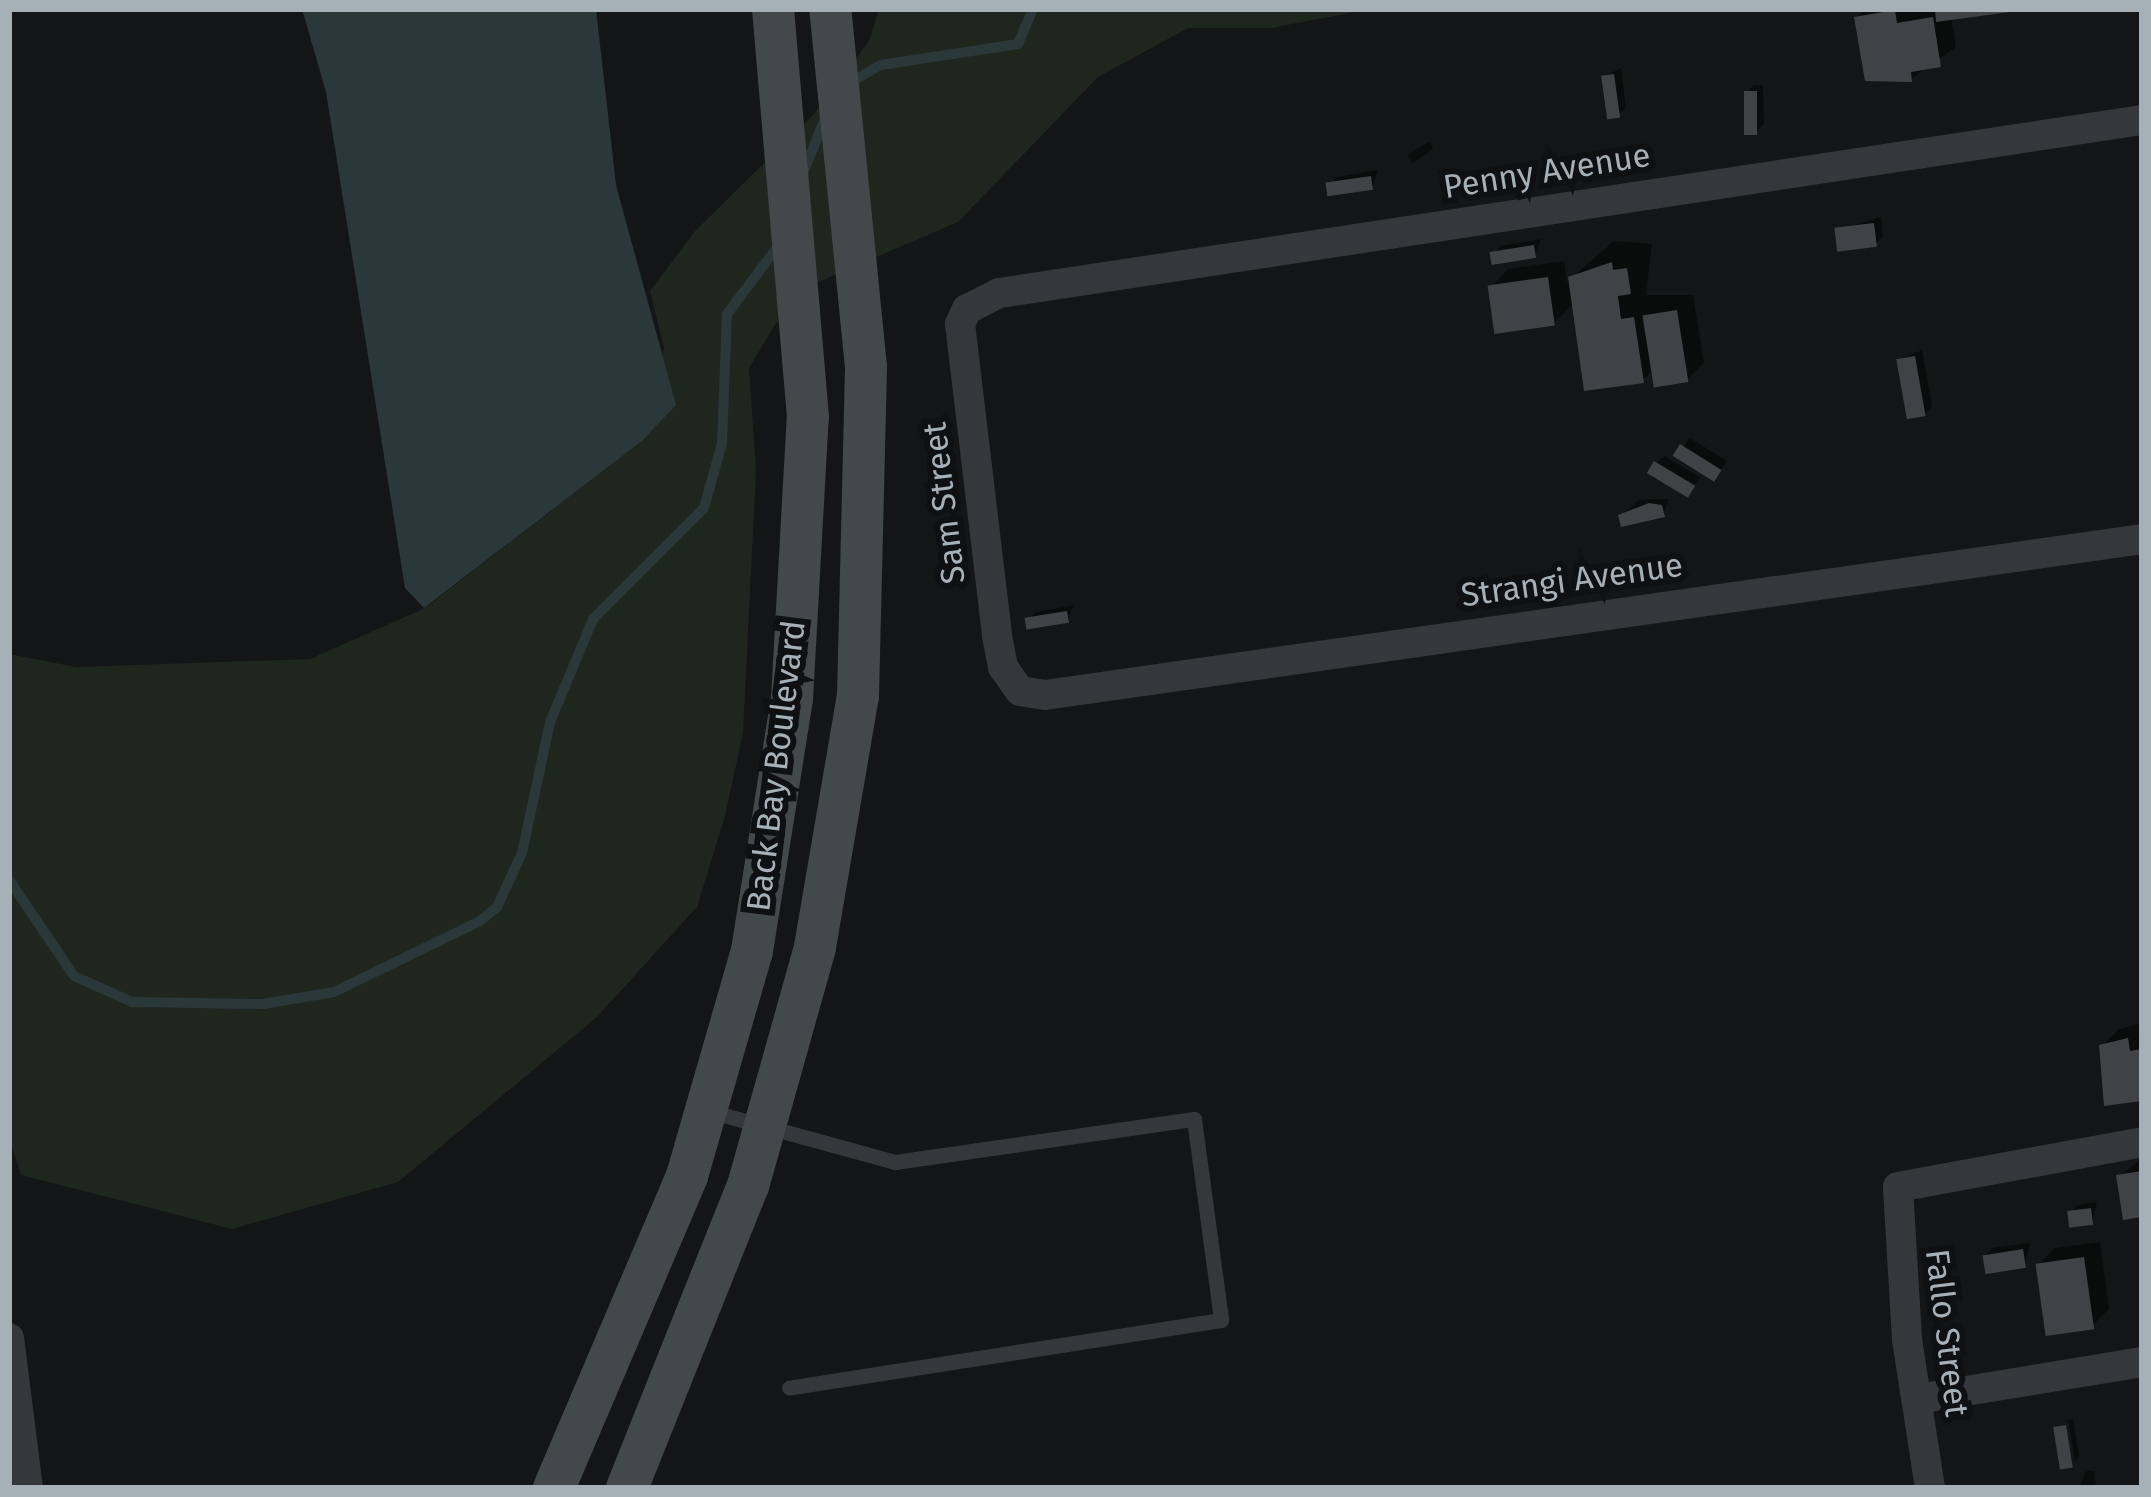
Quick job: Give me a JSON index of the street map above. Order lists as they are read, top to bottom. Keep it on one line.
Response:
{"streets":{"main road":["Back Bay Boulevard"],"street":["Penny Avenue","Sam Street","Strangi Avenue","Fallo Street"]},"crossings":[["Penny Avenue","Sam Street"],["Sam Street","Strangi Avenue"]]}
